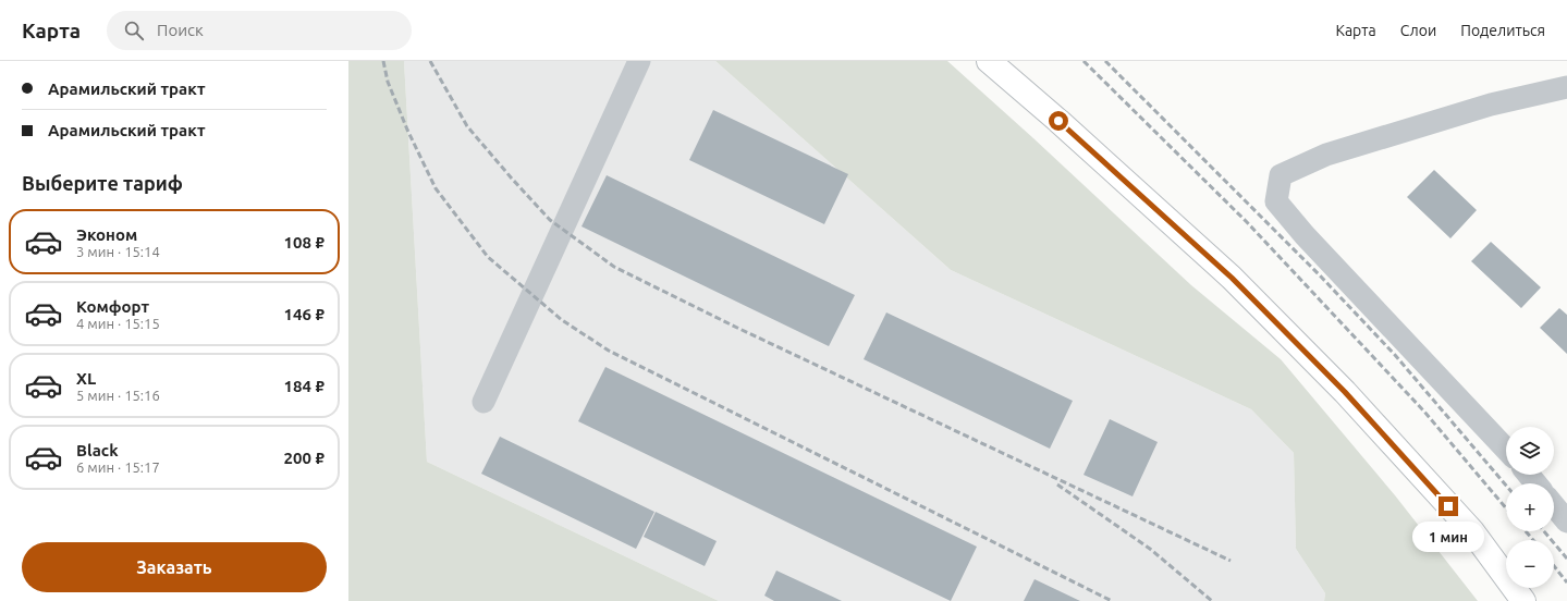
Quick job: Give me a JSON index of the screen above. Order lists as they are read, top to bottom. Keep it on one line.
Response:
{"page":{"header":"Карта","search":"Поиск","nav":["Карта","Слои","Поделиться"],"banner":["Арамильский тракт","Арамильский тракт"],"heading":"Выберите тариф","list":[{"name":"Эконом","note":"3 мин · 15:14","value":"108 ₽"},{"name":"Комфорт","note":"4 мин · 15:15","value":"146 ₽"},{"name":"XL","note":"5 мин · 15:16","value":"184 ₽"},{"name":"Black","note":"6 мин · 15:17","value":"200 ₽"}],"map_buttons":["+","−"],"bubble":"1 мин","buttons":"Заказать"}}
